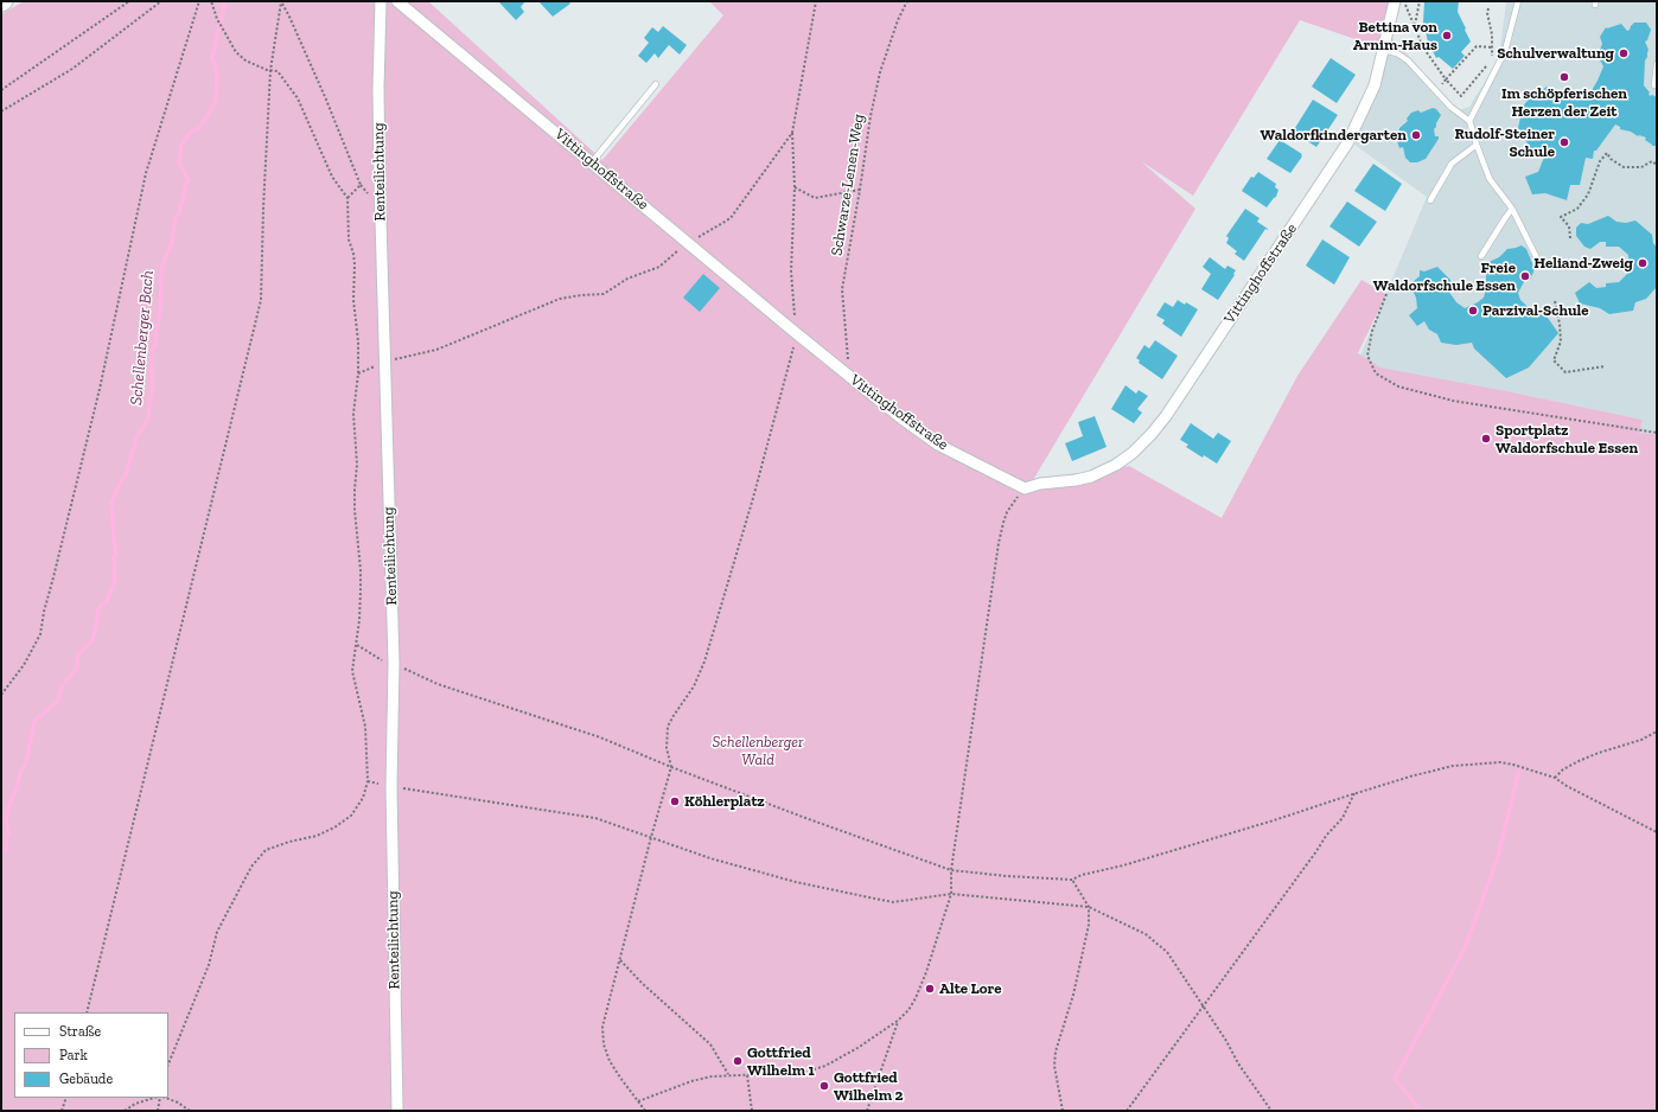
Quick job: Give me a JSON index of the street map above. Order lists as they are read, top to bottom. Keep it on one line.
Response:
{"streets":{"street":["Vittinghoffstraße","Renteilichtung"],"path":["Schwarze-Lenen-Weg"]},"crossings":[["Vittinghoffstraße","Schwarze-Lenen-Weg"]],"water":["Schellenberger Bach"],"parks":["Schellenberger Wald"],"places":["Bettina von Arnim-Haus","Schulverwaltung","Im schöpferischen Herzen der Zeit","Waldorfkindergarten","Rudolf-Steiner Schule","Heliand-Zweig","Freie Waldorfschule Essen","Parzival-Schule","Sportplatz Waldorfschule Essen","Köhlerplatz","Alte Lore","Gottfried Wilhelm 1","Gottfried Wilhelm 2"],"legend":["Straße","Park","Gebäude"]}
